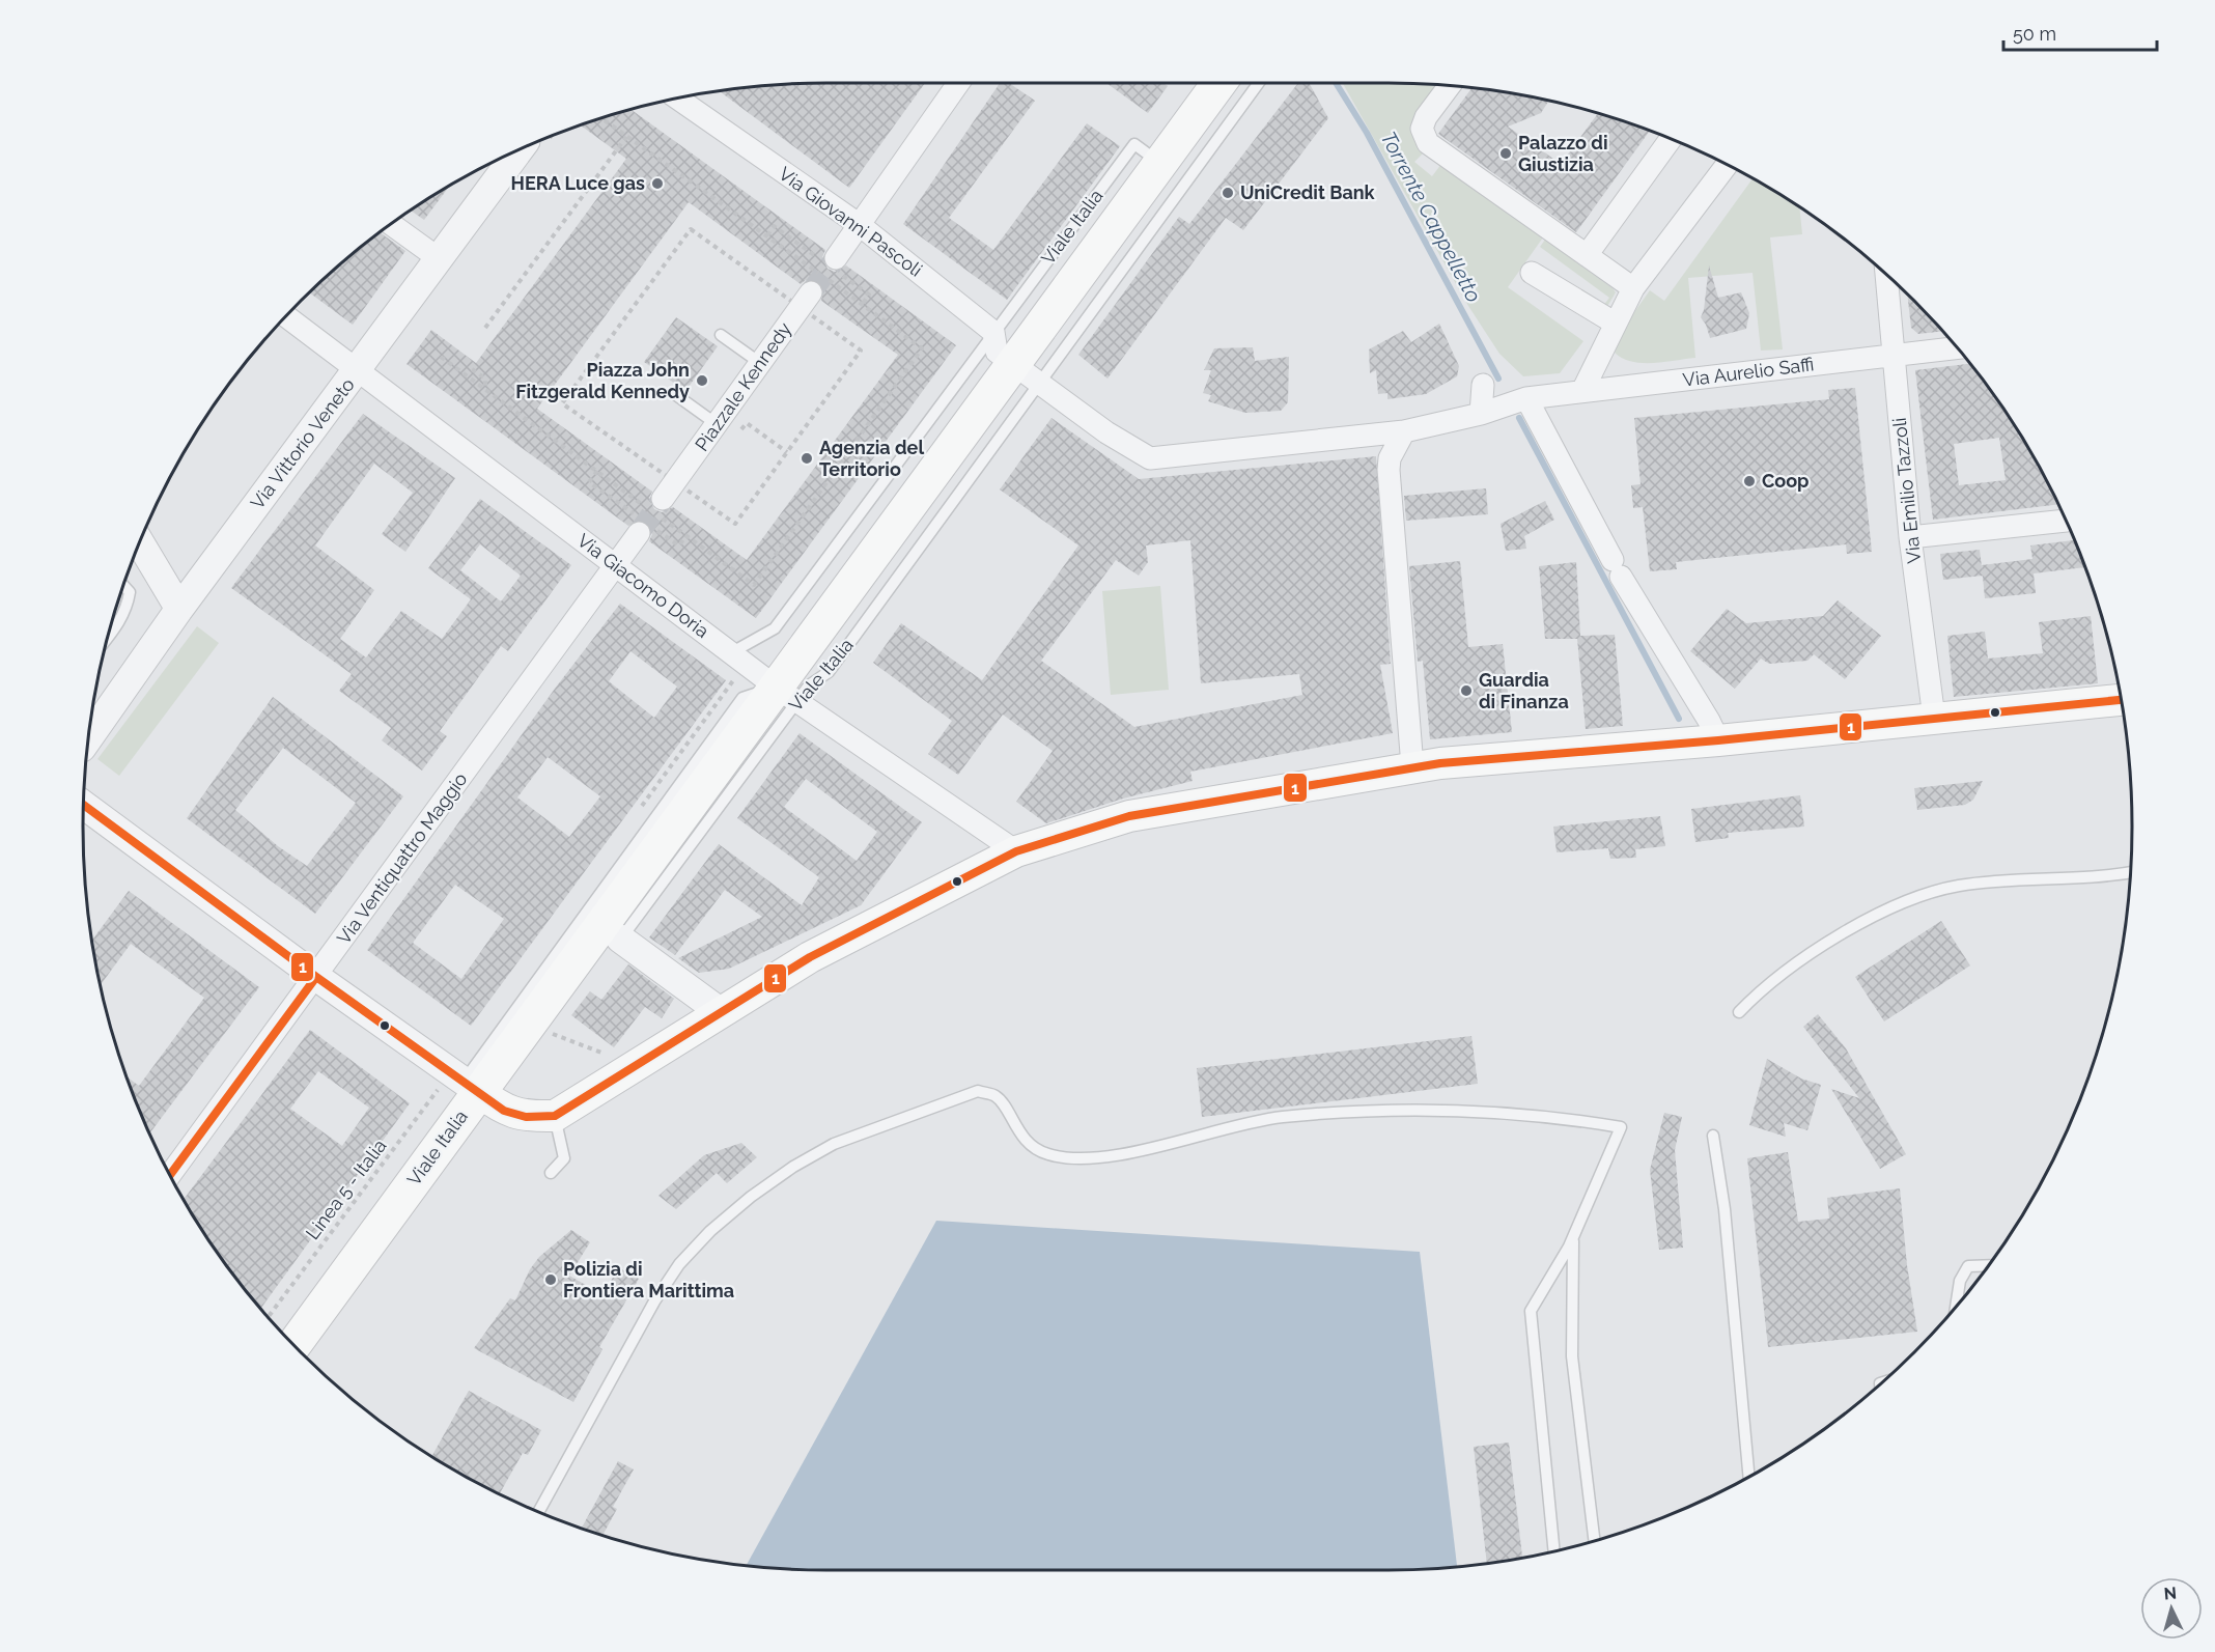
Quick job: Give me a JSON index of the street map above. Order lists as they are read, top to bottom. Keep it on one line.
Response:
{"streets":{"main road":["Viale Italia"],"street":["Via Giovanni Pascoli","Via Aurelio Saffi","Piazzale Kennedy","Via Vittorio Veneto","Via Emilio Tazzoli","Via Giacomo Doria","Via Ventiquattro Maggio"],"path":["Linea 5 - Italia"]},"crossings":[["Via Giovanni Pascoli","Viale Italia"],["Viale Italia","Via Giacomo Doria"],["Viale Italia","Linea 5 - Italia"],["Via Aurelio Saffi","Via Emilio Tazzoli"],["Via Vittorio Veneto","Via Giacomo Doria"],["Via Giacomo Doria","Via Ventiquattro Maggio"]],"water":["Torrente Cappelletto"],"places":["Palazzo di Giustizia","HERA Luce gas","UniCredit Bank","Piazza John Fitzgerald Kennedy","Agenzia del Territorio","Coop","Guardia di Finanza","Polizia di Frontiera Marittima"],"lines":["transit line 1"],"scale_bar":"50 m","north":"top"}
